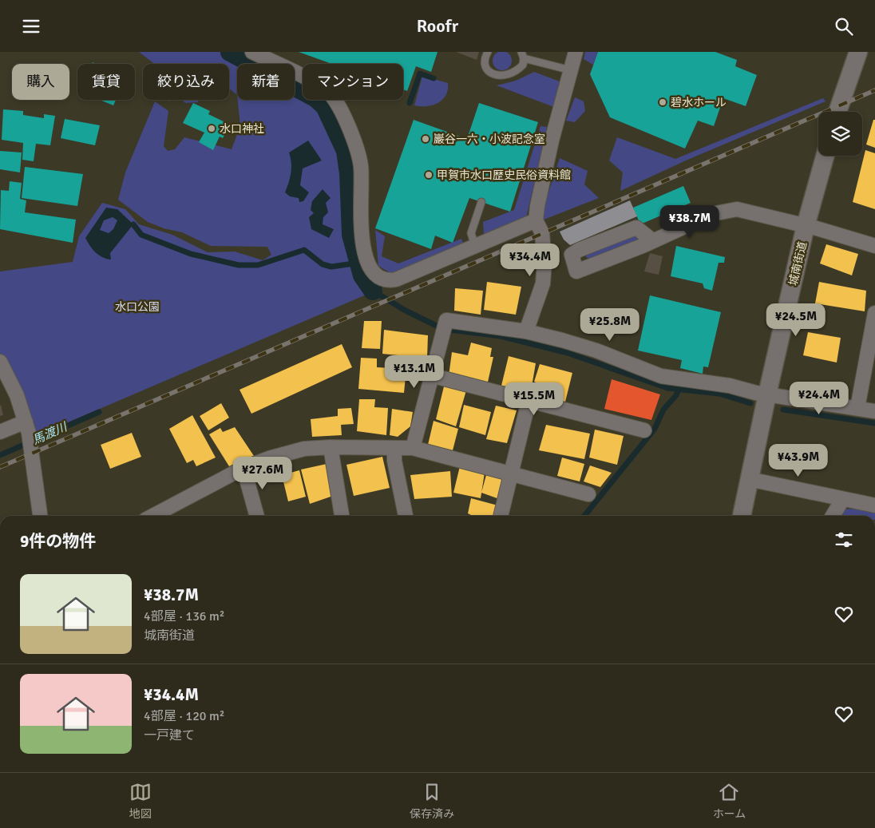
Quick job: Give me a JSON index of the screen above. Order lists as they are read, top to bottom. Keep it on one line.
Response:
{"streets":{"street":["城南街道"]},"water":["馬渡川"],"parks":["水口公園"],"places":["碧水ホール","水口神社","巖谷一六・小波記念室","甲賀市水口歴史民俗資料館"],"page":{"header":"Roofr","chip":["購入","賃貸","絞り込み","新着","マンション"],"price":["¥38.7M","¥34.4M","¥24.5M","¥25.8M","¥13.1M","¥24.4M","¥15.5M","¥43.9M","¥27.6M"],"heading":"9件の物件","list":[{"name":"¥38.7M","note":"4部屋 · 136 m² · 城南街道"},{"name":"¥34.4M","note":"4部屋 · 120 m² · 一戸建て"}],"tabs":["地図","保存済み","ホーム"]}}
